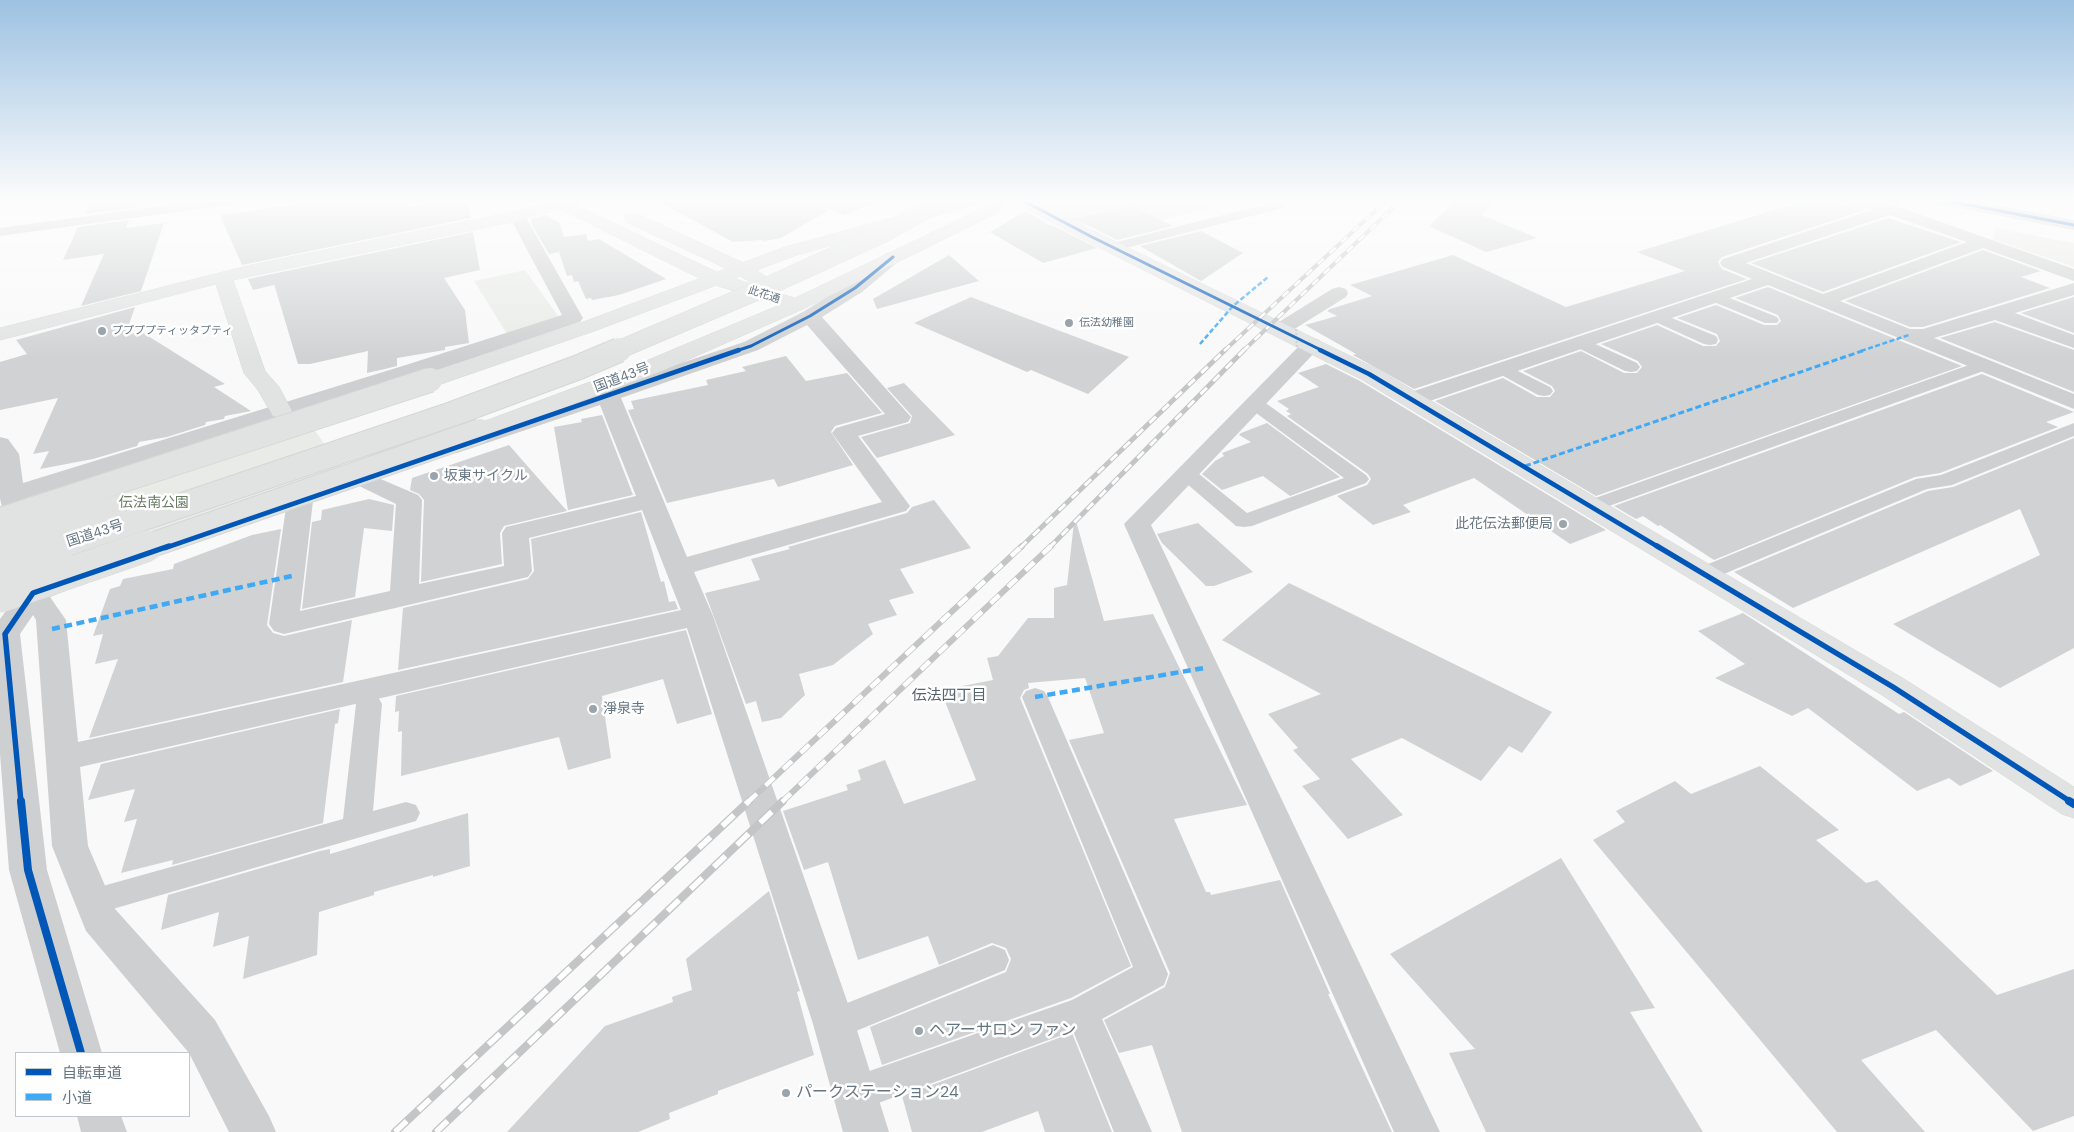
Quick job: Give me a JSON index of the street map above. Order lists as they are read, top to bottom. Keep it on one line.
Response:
{"streets":{"main road":["此花通","国道43号"]},"crossings":[["此花通","国道43号"]],"districts":["伝法四丁目"],"parks":["伝法南公園"],"places":["伝法幼稚園","ププププティッタプティ","坂東サイクル","此花伝法郵便局","淨泉寺","ヘアーサロン ファン","パークステーション24"],"legend":["自転車道","小道"]}
